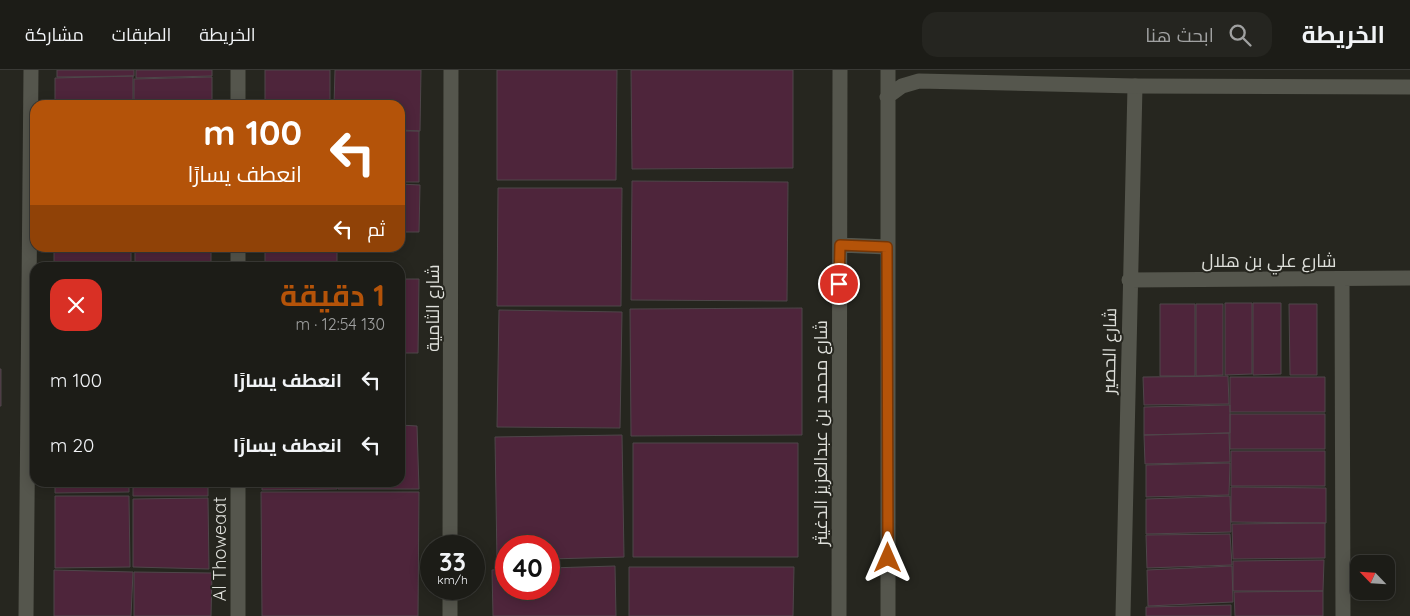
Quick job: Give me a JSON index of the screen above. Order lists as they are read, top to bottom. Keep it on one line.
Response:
{"streets":{"street":["شارع علي بن هلال","شارع الثامية","شارع الحصير","شارع محمد بن عبدالعزيز الدغيثر","Al Thoweaat"]},"crossings":[["شارع علي بن هلال","شارع الحصير"]],"north":"top left","page":{"header":"الخريطة","search":"ابحث هنا","nav":["الخريطة","الطبقات","مشاركة"],"turn":["100 m","انعطف يسارًا"],"then":"ثم","heading":["1 دقيقة","130 m · 12:54"],"list":[{"name":"انعطف يسارًا","value":"100 m"},{"name":"انعطف يسارًا","value":"20 m"}],"speed":"33 km/h","limit":"40"}}
